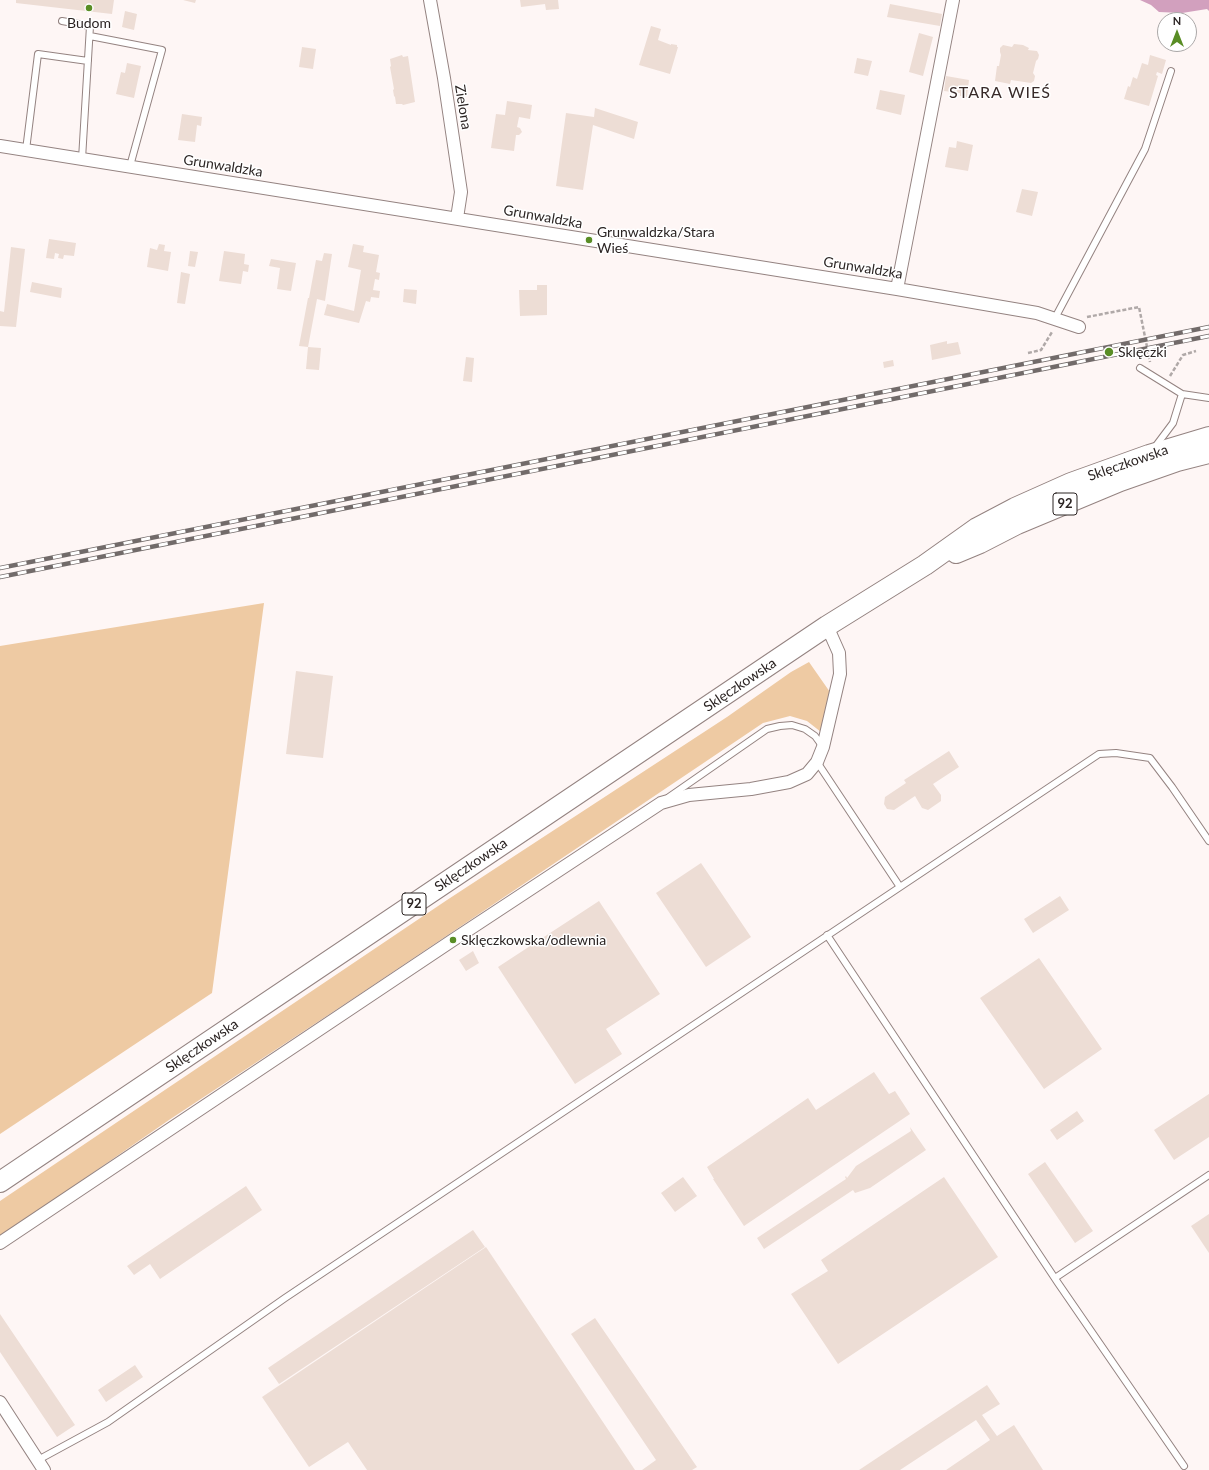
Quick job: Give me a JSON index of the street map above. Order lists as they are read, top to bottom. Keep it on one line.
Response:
{"streets":{"main road":["Sklęczkowska","92"],"street":["Zielona","Grunwaldzka"]},"crossings":[["Zielona","Grunwaldzka"]],"districts":["STARA WIEŚ"],"places":["Budom","Grunwaldzka/Stara Wieś","Sklęczki","Sklęczkowska/odlewnia"],"north":"top"}
